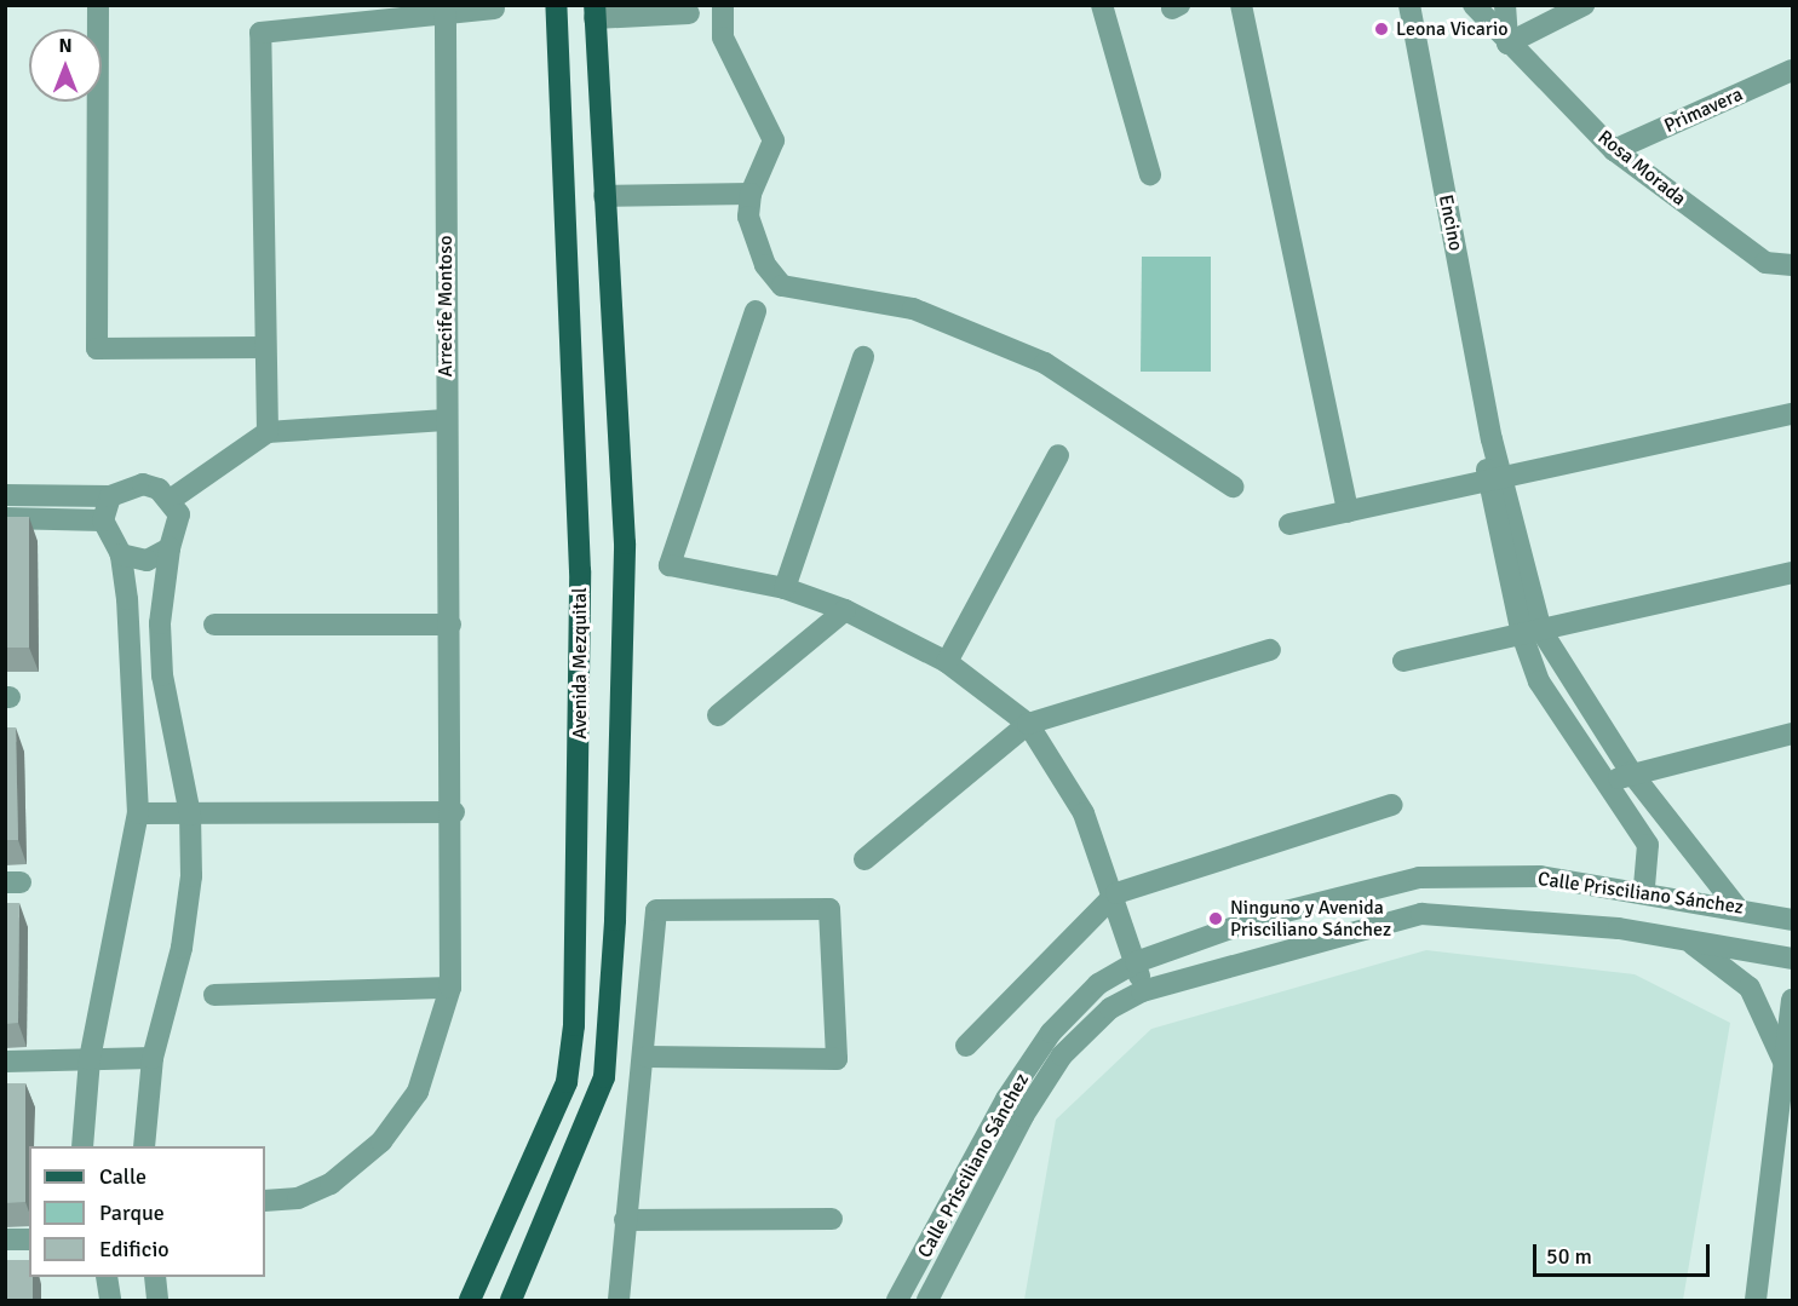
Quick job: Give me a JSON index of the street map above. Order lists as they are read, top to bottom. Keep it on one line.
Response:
{"streets":{"main road":["Avenida Mezquital"],"street":["Primavera","Rosa Morada","Encino","Arrecife Montoso","Calle Prisciliano Sánchez"]},"crossings":[["Primavera","Rosa Morada"]],"places":["Leona Vicario","Ninguno y Avenida Prisciliano Sánchez"],"legend":["Calle","Parque","Edificio"],"scale_bar":"50 m","north":"top"}
